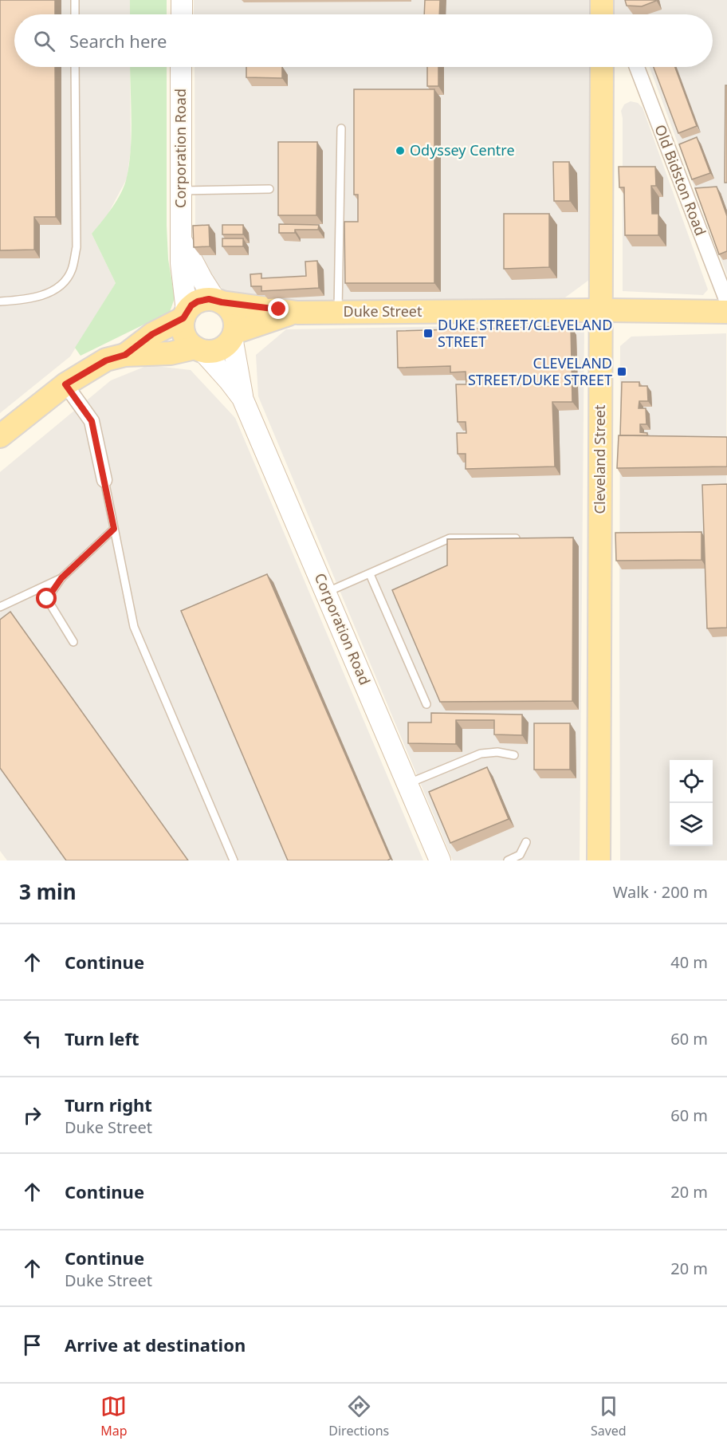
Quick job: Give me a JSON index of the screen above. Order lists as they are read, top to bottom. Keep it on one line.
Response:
{"streets":{"main road":["Corporation Road","Duke Street","Cleveland Street"],"street":["Old Bidston Road"]},"crossings":[["Corporation Road","Duke Street"],["Duke Street","Cleveland Street"]],"places":{"other":["Odyssey Centre"],"transit":["DUKE STREET/CLEVELAND STREET","CLEVELAND STREET/DUKE STREET"]},"page":{"search":"Search here","heading":["3 min","Walk · 200 m"],"list":[["Continue","40 m"],["Turn left","60 m"],["Turn right","Duke Street","60 m"],["Continue","20 m"],["Continue","Duke Street","20 m"],"Arrive at destination"],"nav":["Map","Directions","Saved"]}}
